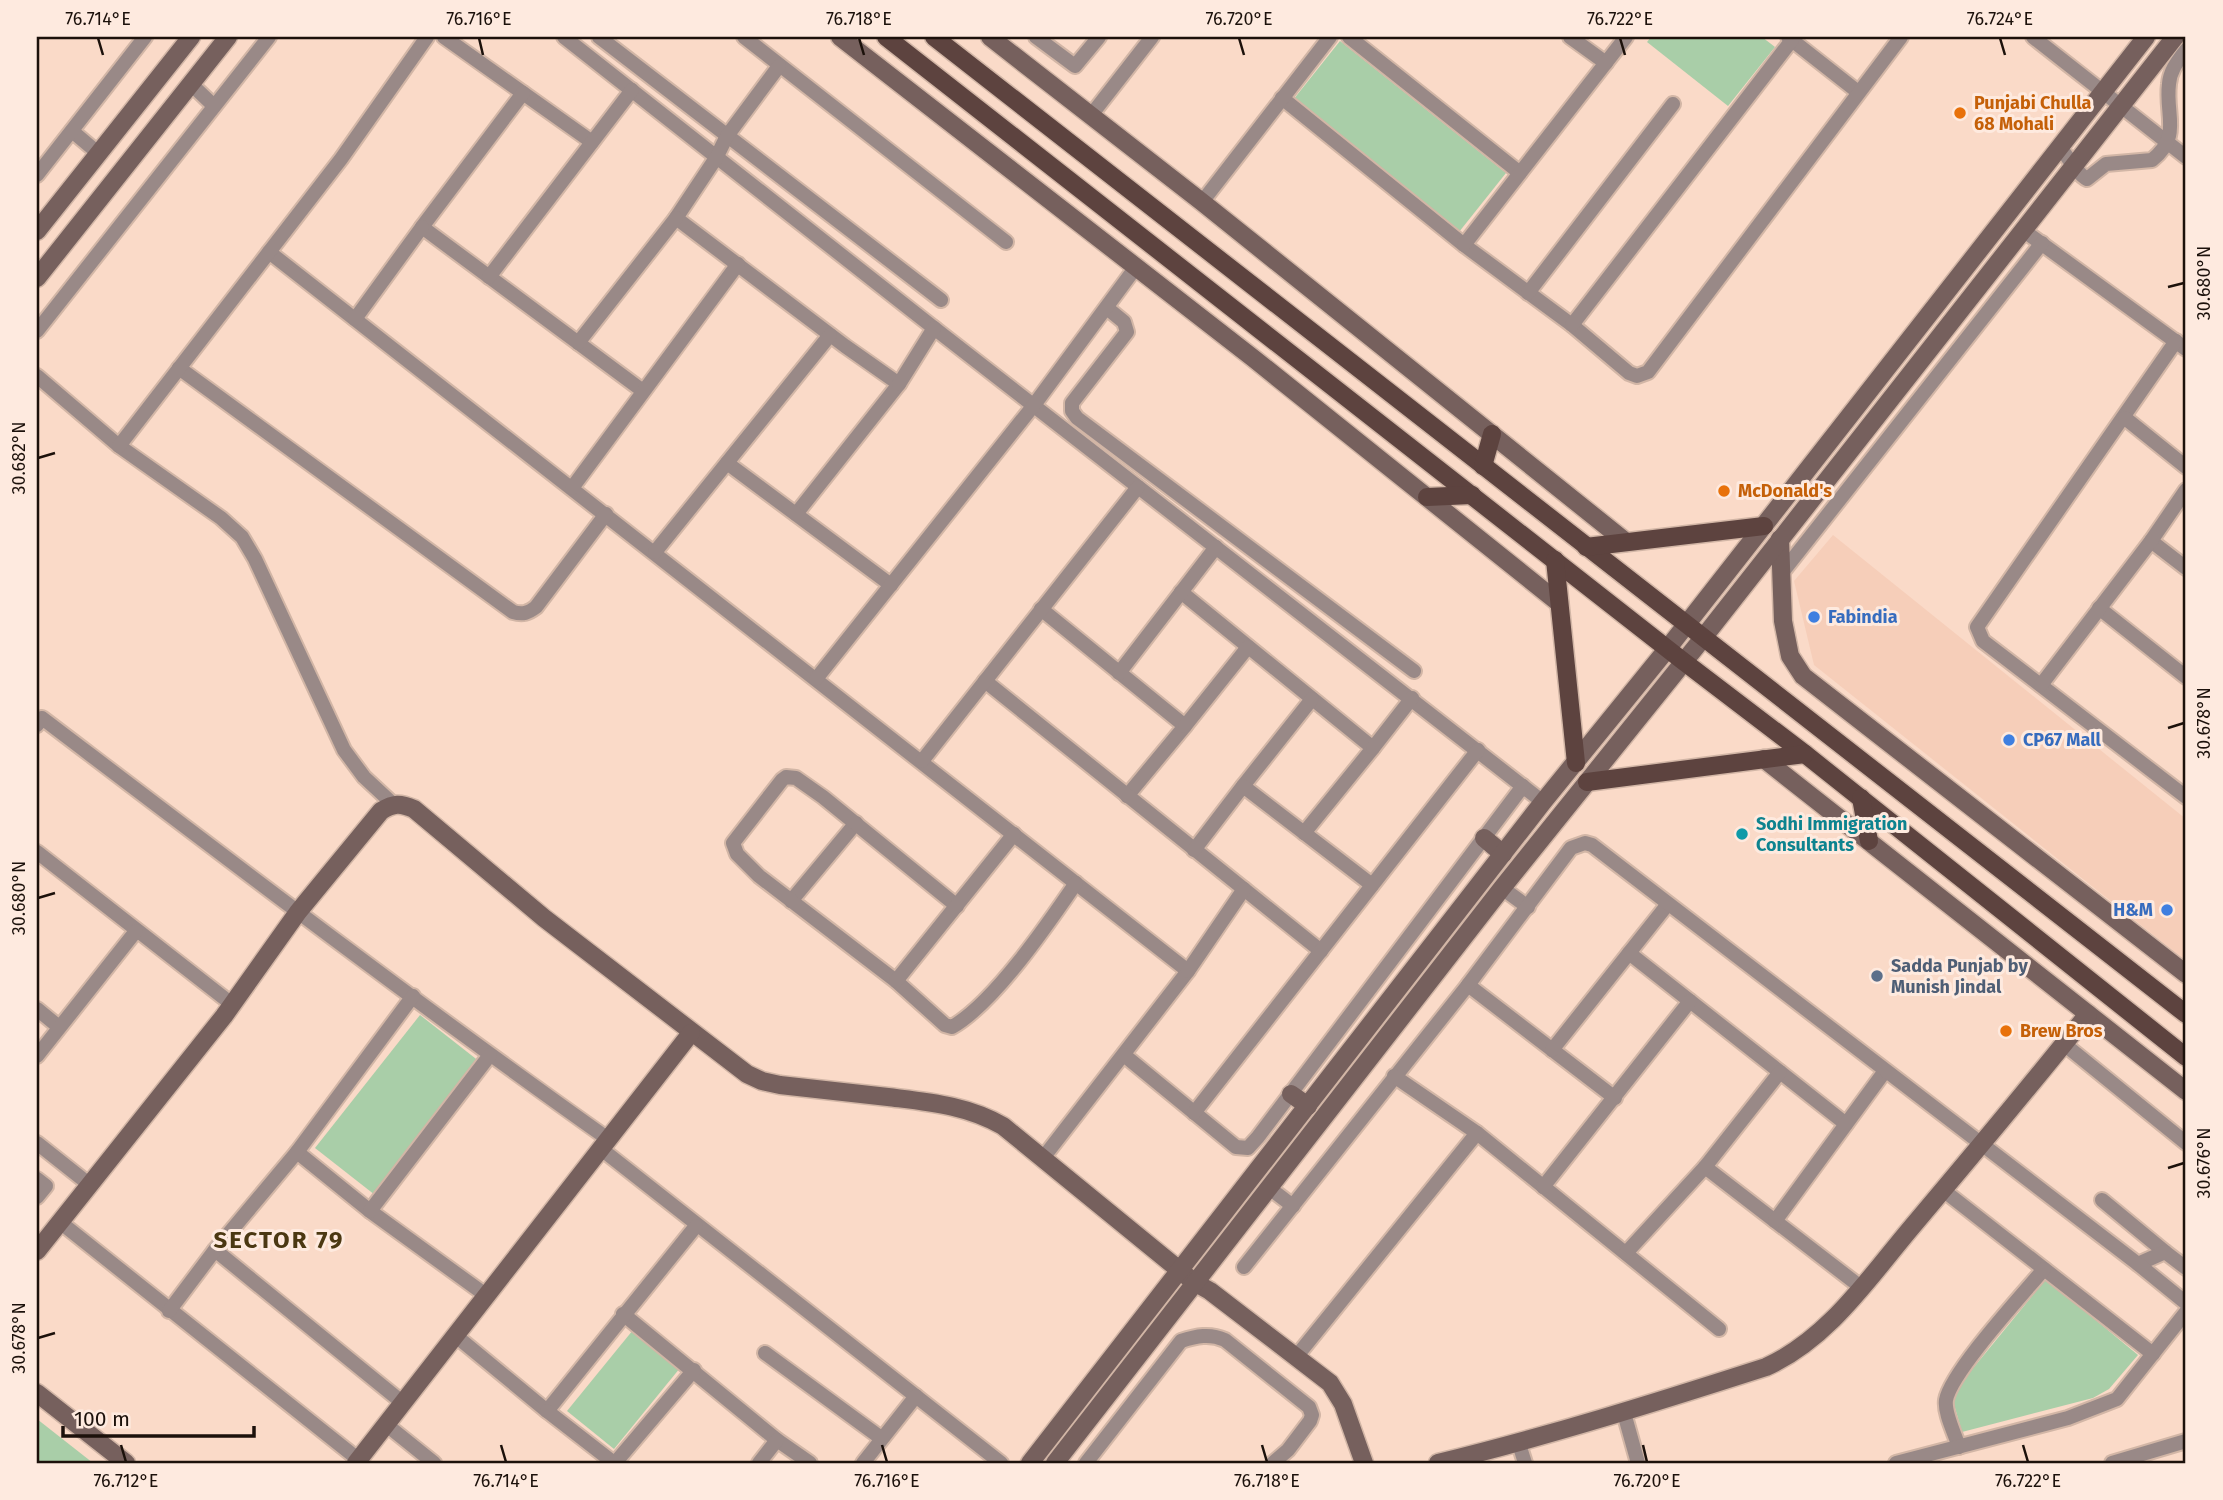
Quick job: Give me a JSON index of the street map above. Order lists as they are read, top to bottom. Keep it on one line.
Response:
{"districts":["SECTOR 79"],"places":["Punjabi Chulla 68 Mohali","McDonald's","Fabindia","CP67 Mall","Sodhi Immigration Consultants","H&M","Sadda Punjab by Munish Jindal","Brew Bros"],"scale_bar":"100 m","coordinates":["76.714°E","76.716°E","76.718°E","76.720°E","76.722°E","76.724°E","30.680°N","30.682°N","30.678°N","30.676°N","76.712°E"]}
